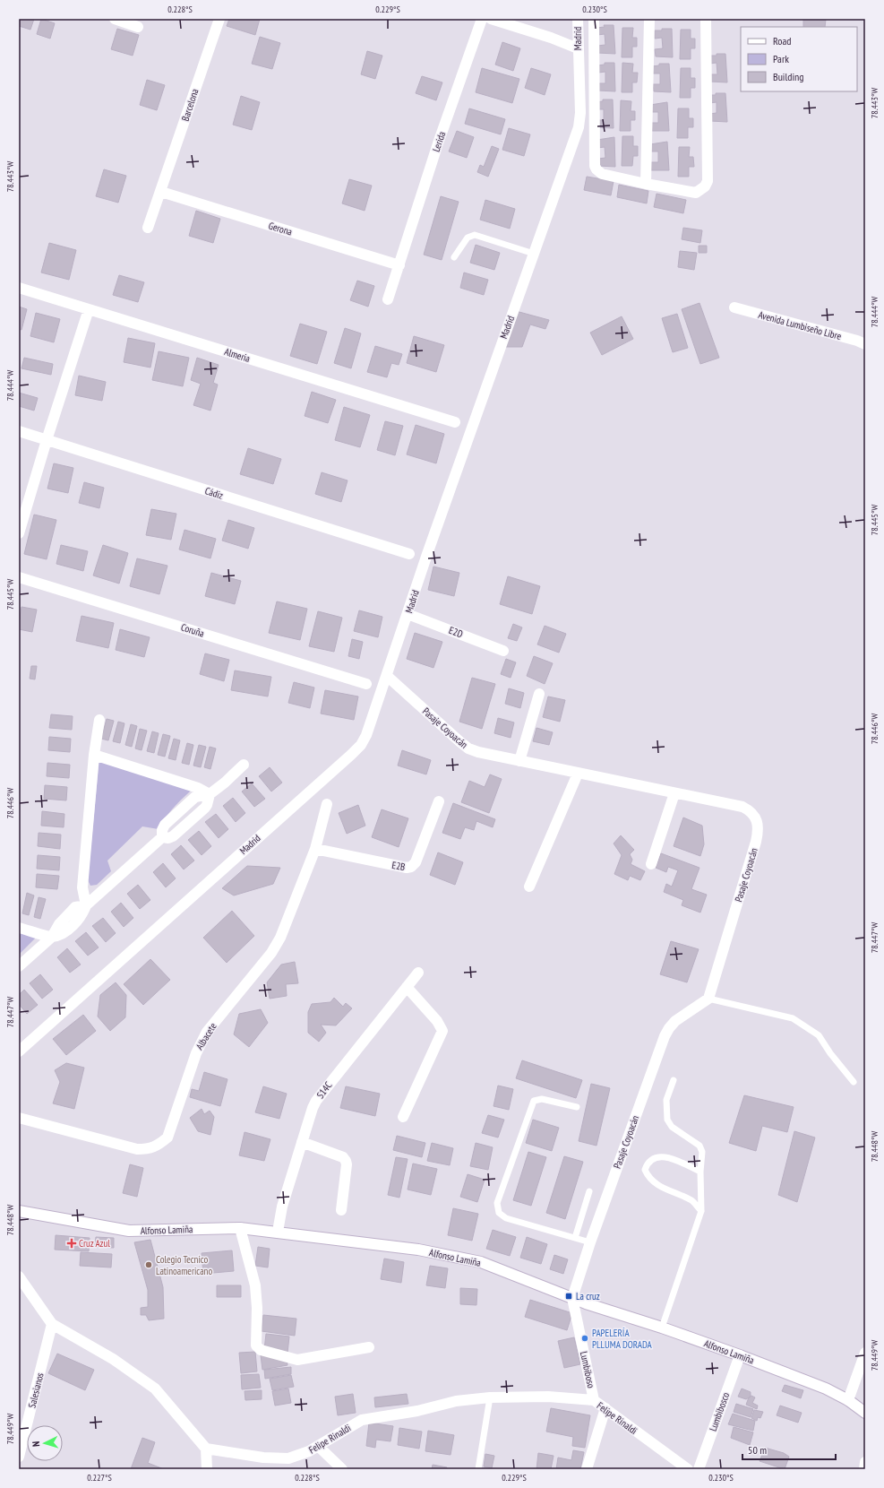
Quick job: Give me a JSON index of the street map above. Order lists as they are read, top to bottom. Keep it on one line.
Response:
{"streets":{"street":["Madrid","Barcelona","Lerida","Gerona","Avenida Lumbiseño Libre","Almeria","Cádiz","Coruña","E2D","Pasaje Coyoacán","E2B","Albacete","S14C","Alfonso Lamiña","Lumbiboso","Salesianos","Lumbibosco","Felipe Rinaldi"]},"crossings":[["Madrid","E2D"],["Madrid","Pasaje Coyoacán"],["Barcelona","Gerona"],["Lerida","Gerona"],["Pasaje Coyoacán","Alfonso Lamiña"],["Pasaje Coyoacán","Lumbiboso"],["E2B","Albacete"],["S14C","Alfonso Lamiña"],["Alfonso Lamiña","Lumbiboso"],["Alfonso Lamiña","Lumbibosco"],["Lumbiboso","Felipe Rinaldi"]],"places":{"health":["Cruz Azul"],"other":["Colegio Tecnico Latinoamericano","PAPELERÍA PLLUMA DORADA"],"transit":["La cruz"]},"legend":["Road","Park","Building"],"scale_bar":"50 m","north":"left","coordinates":["0.228°S","0.229°S","0.230°S","78.443°W","78.444°W","78.445°W","78.446°W","78.447°W","78.448°W","78.449°W","0.227°S"]}
